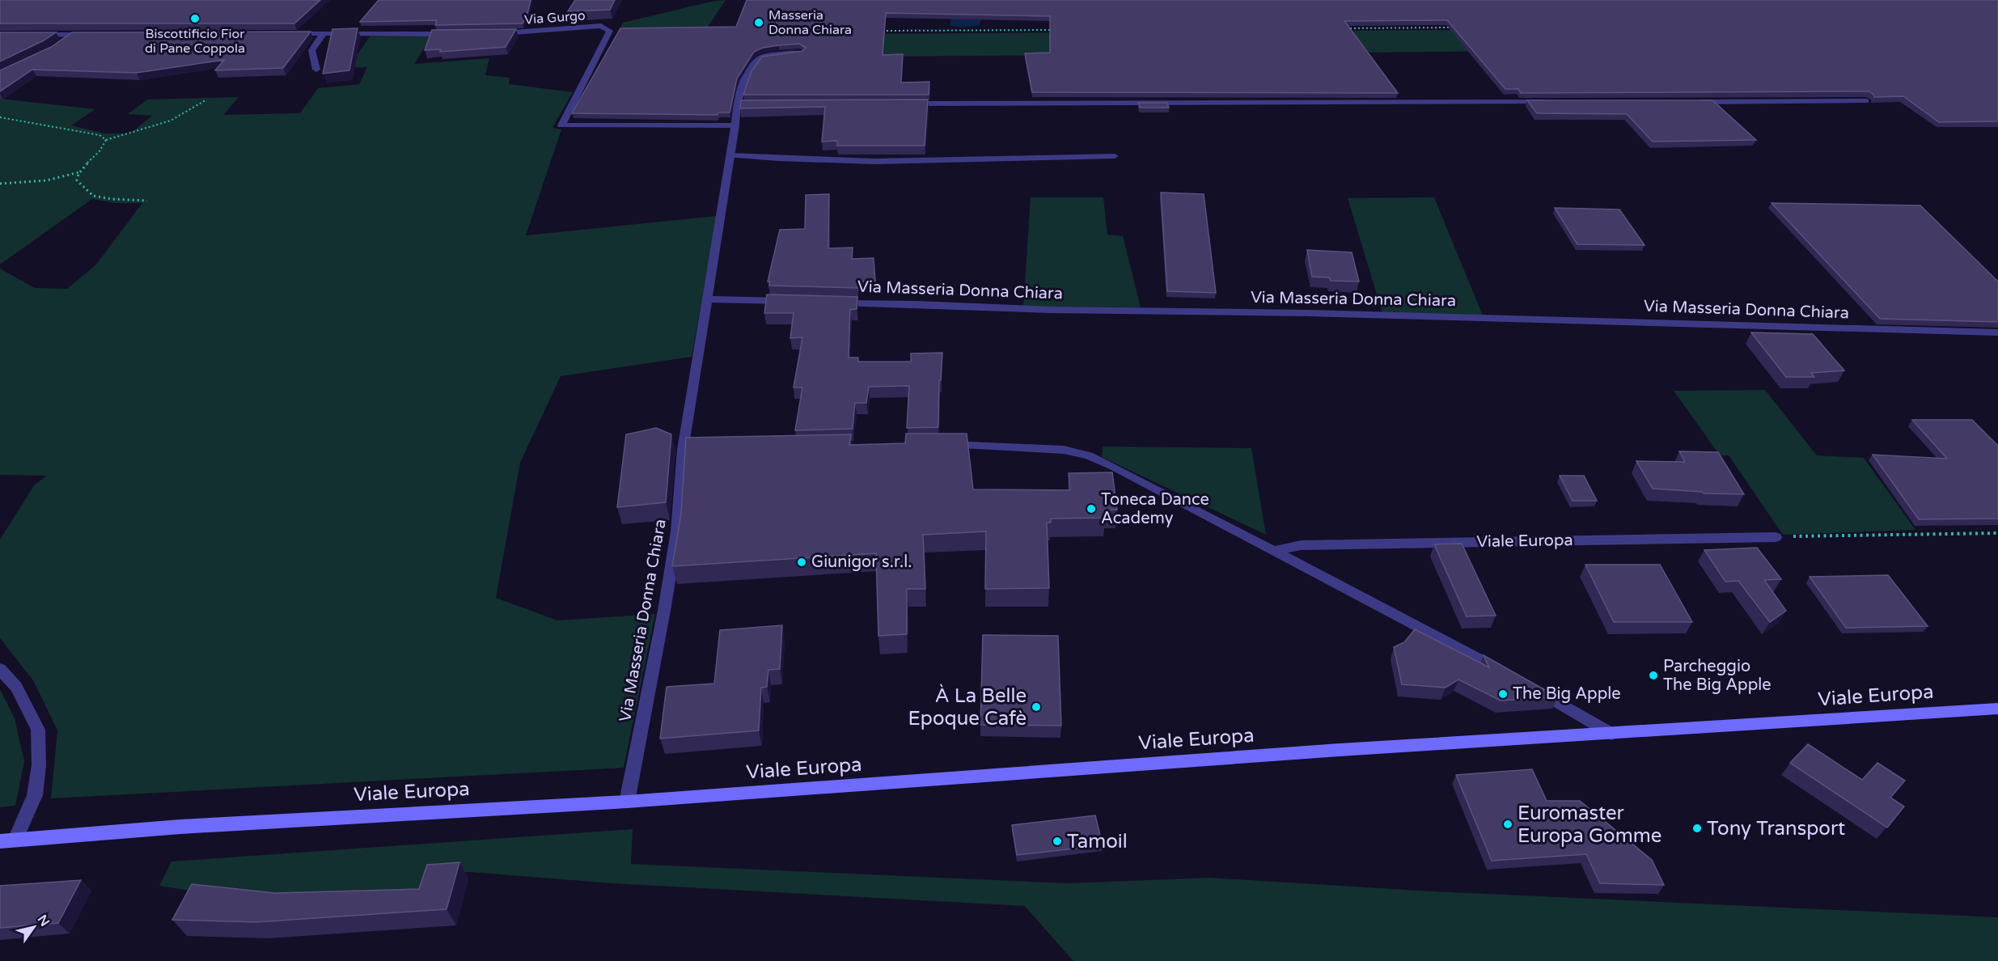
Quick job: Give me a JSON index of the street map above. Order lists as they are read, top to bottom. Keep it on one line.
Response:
{"streets":{"street":["Via Gurgo","Via Masseria Donna Chiara","Viale Europa"]},"crossings":[["Via Gurgo","Via Masseria Donna Chiara"],["Via Masseria Donna Chiara","Viale Europa"]],"places":["Biscottificio Fior di Pane Coppola","Masseria Donna Chiara","Toneca Dance Academy","Giunigor s.r.l.","Parcheggio The Big Apple","The Big Apple","À La Belle Epoque Cafè","Euromaster Europa Gomme","Tony Transport","Tamoil"],"north":"top right"}
